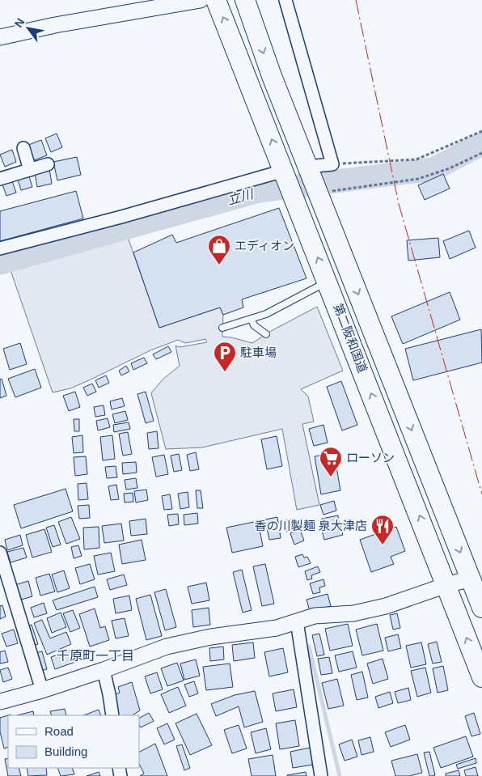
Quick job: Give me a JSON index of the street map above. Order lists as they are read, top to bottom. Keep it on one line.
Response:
{"streets":{"highway":["第二阪和国道"]},"districts":["千原町一丁目"],"water":["立川"],"places":{"shop":["エディオン"],"parking":["駐車場"],"supermarket":["ローソン"],"restaurant":["香の川製麺 泉大津店"]},"legend":["Road","Building"],"north":"top left"}
